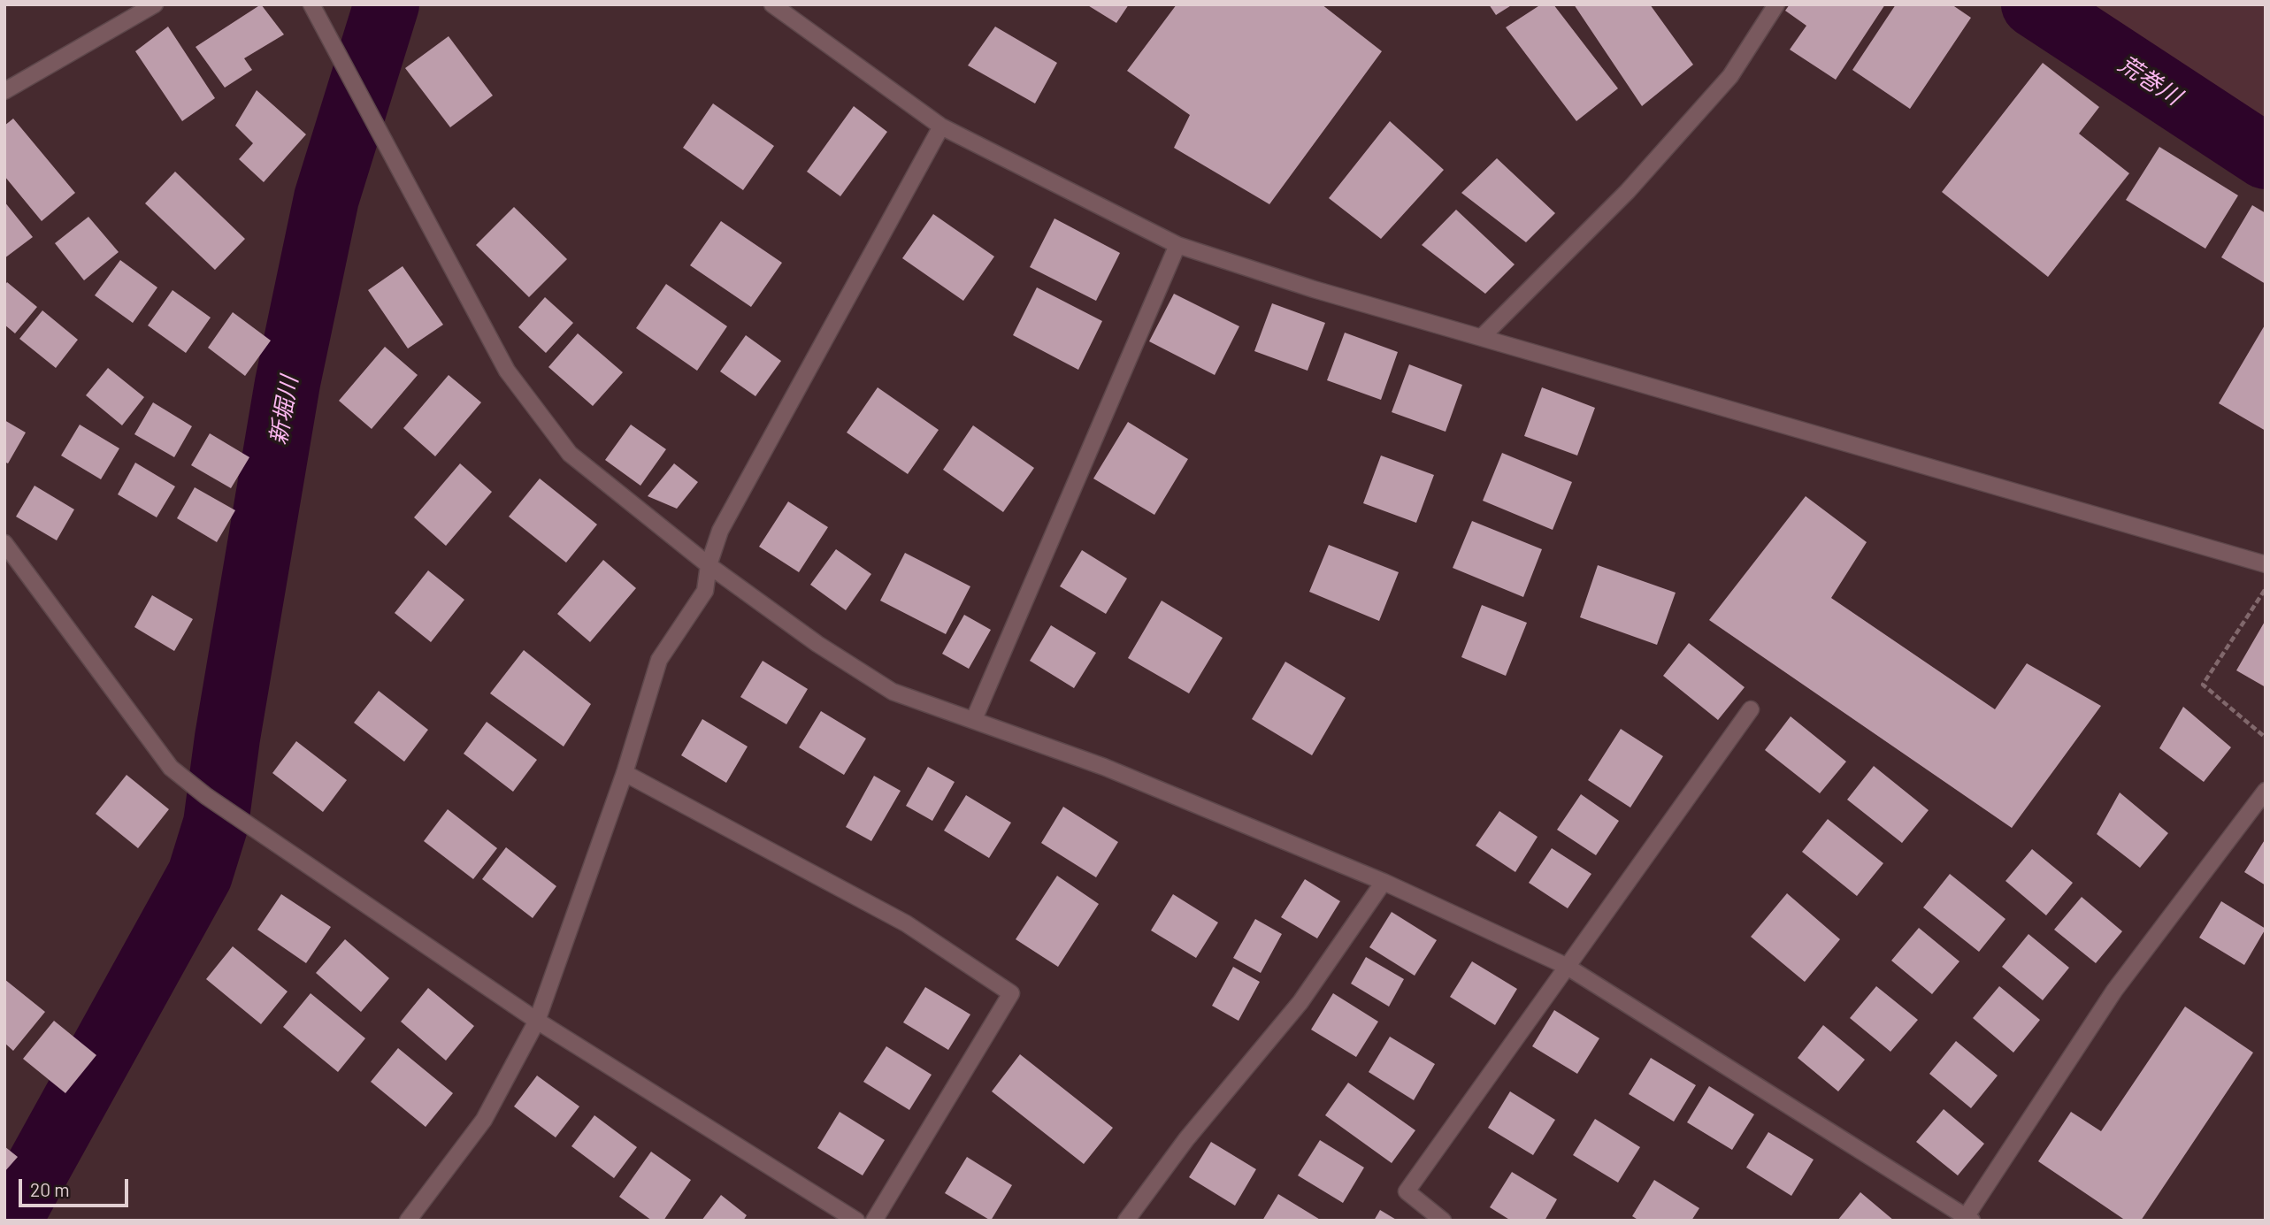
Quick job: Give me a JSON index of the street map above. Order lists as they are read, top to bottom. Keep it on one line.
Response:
{"water":["荒巻川","新堀川"],"scale_bar":"20 m"}
